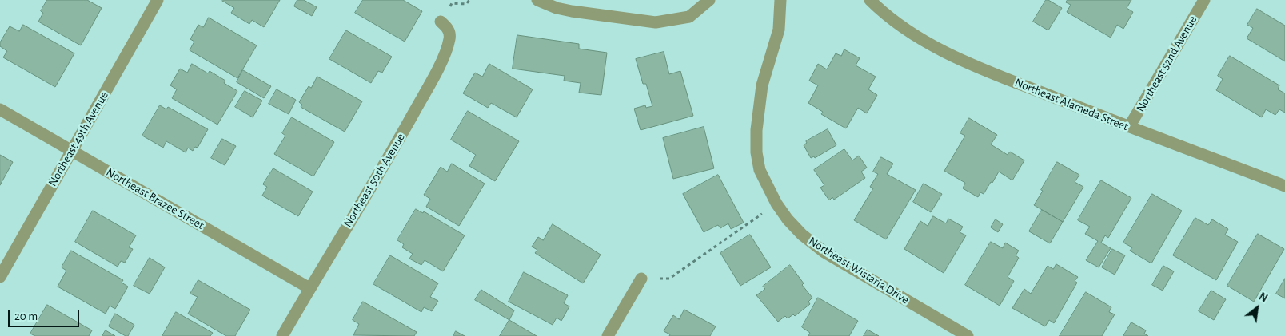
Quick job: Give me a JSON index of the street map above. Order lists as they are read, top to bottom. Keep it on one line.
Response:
{"streets":{"street":["Northeast 52nd Avenue","Northeast Alameda Street","Northeast 49th Avenue","Northeast 50th Avenue","Northeast Brazee Street","Northeast Wistaria Drive"]},"crossings":[["Northeast 52nd Avenue","Northeast Alameda Street"],["Northeast 49th Avenue","Northeast Brazee Street"],["Northeast 50th Avenue","Northeast Brazee Street"]],"scale_bar":"20 m","north":"top right"}
